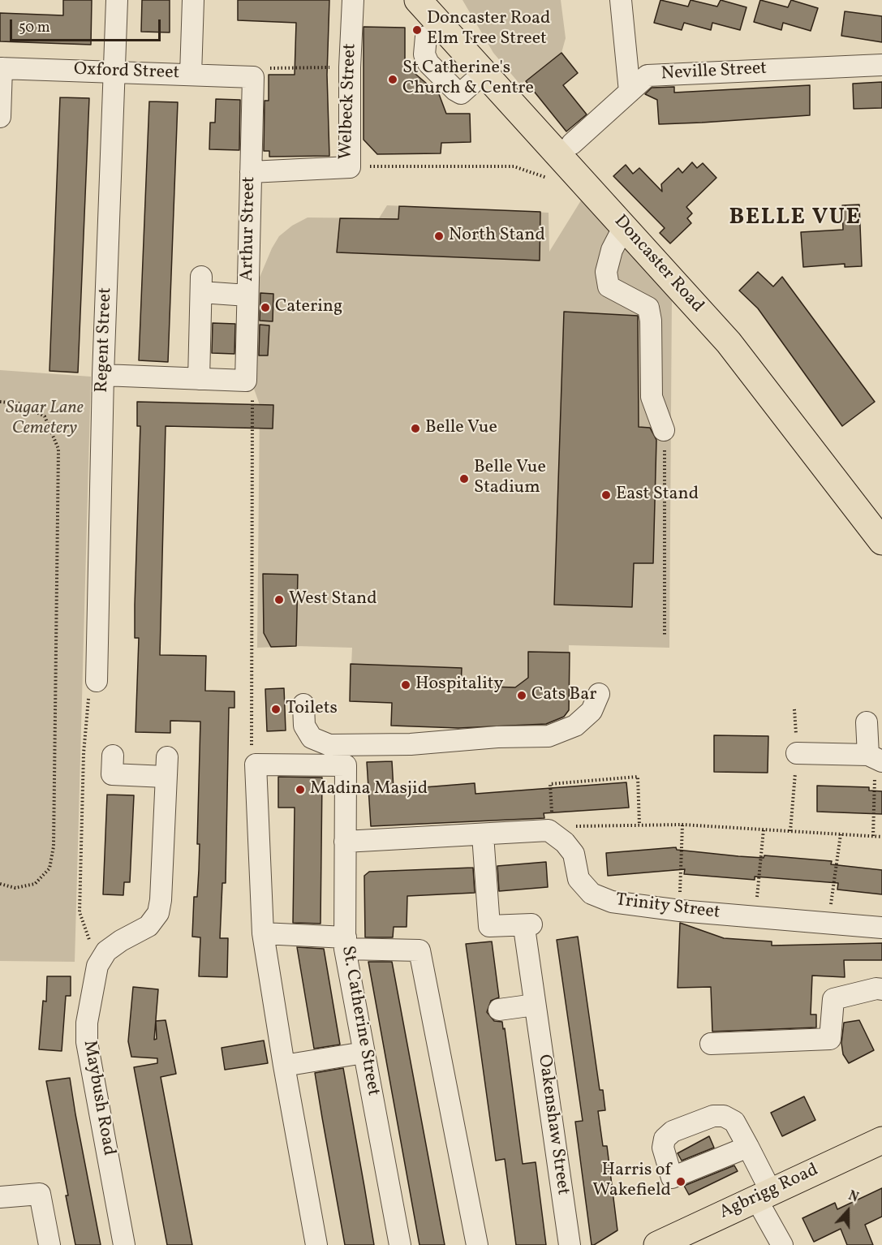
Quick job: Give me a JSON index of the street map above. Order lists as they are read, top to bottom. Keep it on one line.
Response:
{"streets":{"main road":["Doncaster Road","Agbrigg Road"],"street":["Oxford Street","Neville Street","Welbeck Street","Arthur Street","Regent Street","Trinity Street","St. Catherine Street","Maybush Road","Oakenshaw Street"]},"crossings":[["Oxford Street","Arthur Street"],["Oxford Street","Regent Street"],["Welbeck Street","Arthur Street"]],"districts":["BELLE VUE"],"parks":["Sugar Lane Cemetery"],"places":["Doncaster Road Elm Tree Street","St Catherine's Church & Centre","North Stand","Catering","Belle Vue","Belle Vue Stadium","East Stand","West Stand","Hospitality","Cats Bar","Toilets","Madina Masjid","Harris of Wakefield"],"scale_bar":"50 m","north":"top"}
